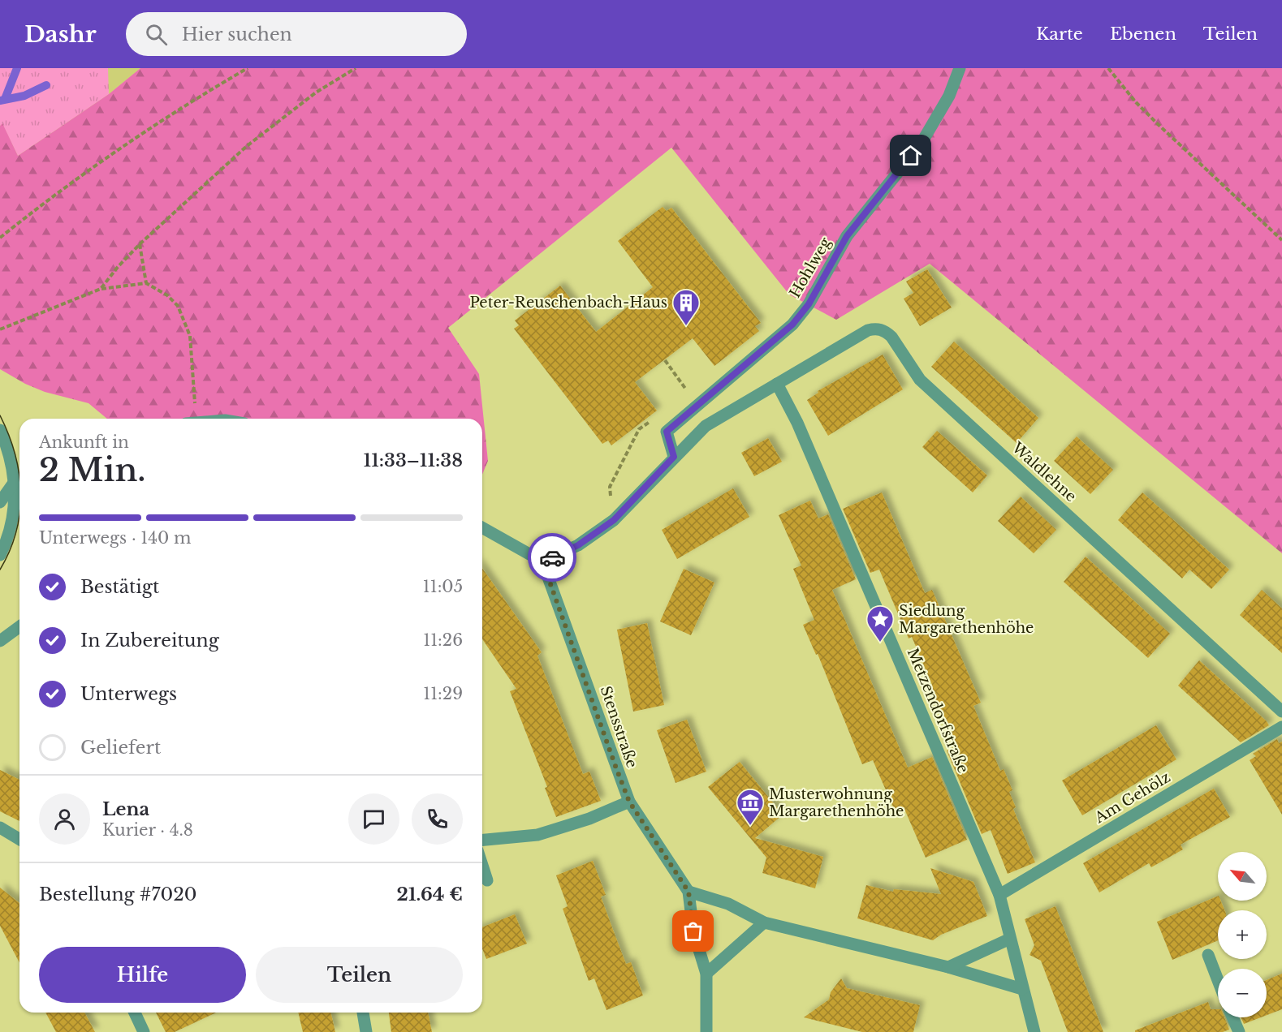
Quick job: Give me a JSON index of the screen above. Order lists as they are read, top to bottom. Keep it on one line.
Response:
{"streets":{"street":["Hohlweg","Waldlehne","Metzendorfstraße","Stensstraße","Am Gehölz"]},"crossings":[["Waldlehne","Metzendorfstraße"],["Metzendorfstraße","Am Gehölz"]],"places":{"building":["Peter-Reuschenbach-Haus"],"place":["Siedlung Margarethenhöhe"],"museum":["Musterwohnung Margarethenhöhe"]},"north":"top left","page":{"header":"Dashr","search":"Hier suchen","nav":["Karte","Ebenen","Teilen"],"heading":["2 Min.","Ankunft in","11:33–11:38"],"panel":["Lena","Kurier · 4.8","Bestellung #7020","21.64 €"],"bar":"Unterwegs · 140 m","list":[["Bestätigt","11:05"],["In Zubereitung","11:26"],["Unterwegs","11:29"],"Geliefert"],"map_buttons":["+","−"],"buttons":["Hilfe","Teilen"]}}
